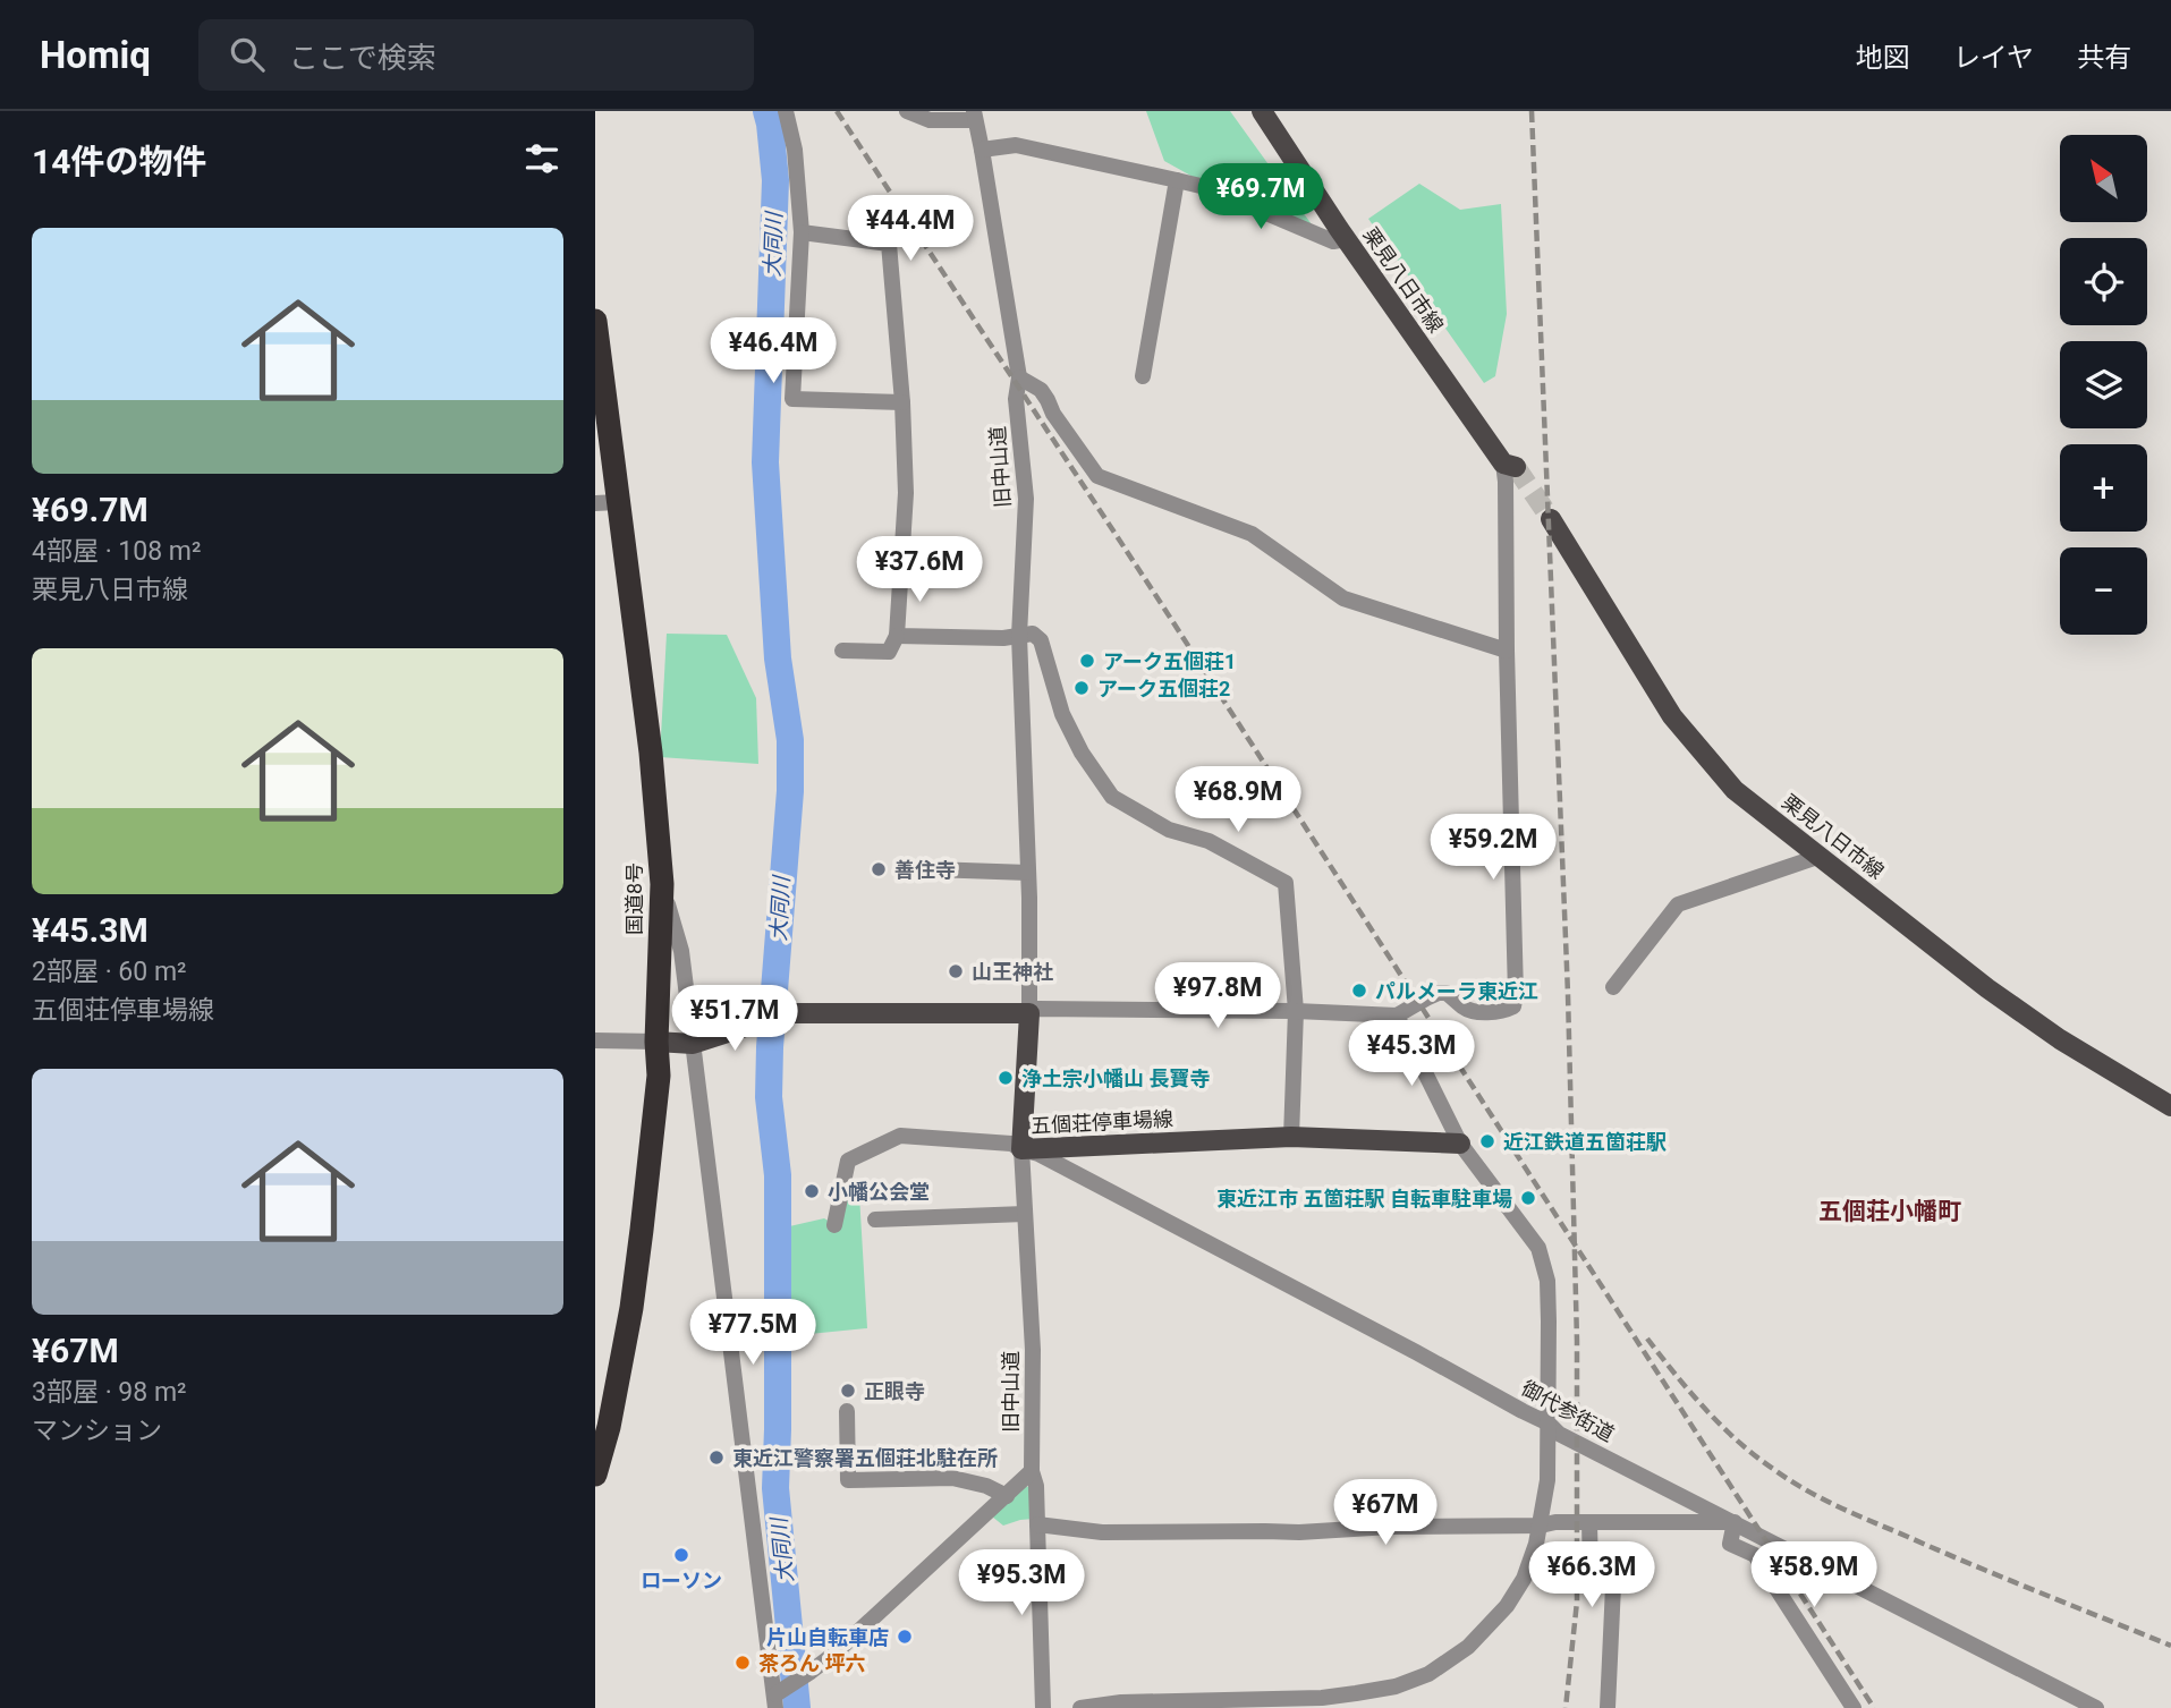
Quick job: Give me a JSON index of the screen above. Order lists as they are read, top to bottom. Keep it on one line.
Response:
{"streets":{"highway":["国道8号"],"main road":["栗見八日市線","五個荘停車場線"],"street":["旧中山道","御代参街道"]},"crossings":[["旧中山道","五個荘停車場線"],["旧中山道","御代参街道"],["五個荘停車場線","御代参街道"]],"districts":["五個荘小幡町"],"water":["大同川"],"places":["アーク五個荘1","アーク五個荘2","善住寺","山王神社","パルメーラ東近江","浄土宗小幡山 長寶寺","近江鉄道五箇荘駅","小幡公会堂","東近江市 五箇荘駅 自転車駐車場","正眼寺","東近江警察署五個荘北駐在所","ローソン","片山自転車店","茶ろん 坪六"],"north":"top left","page":{"header":"Homiq","search":"ここで検索","nav":["地図","レイヤ","共有"],"heading":"14件の物件","map_buttons":["+","−"],"price":["¥69.7M","¥44.4M","¥46.4M","¥37.6M","¥68.9M","¥59.2M","¥97.8M","¥51.7M","¥45.3M","¥77.5M","¥67M","¥66.3M","¥58.9M","¥95.3M"],"list":[{"name":"¥69.7M","note":"4部屋 · 108 m² · 栗見八日市線"},{"name":"¥45.3M","note":"2部屋 · 60 m² · 五個荘停車場線"},{"name":"¥67M","note":"3部屋 · 98 m² · マンション"}]}}
